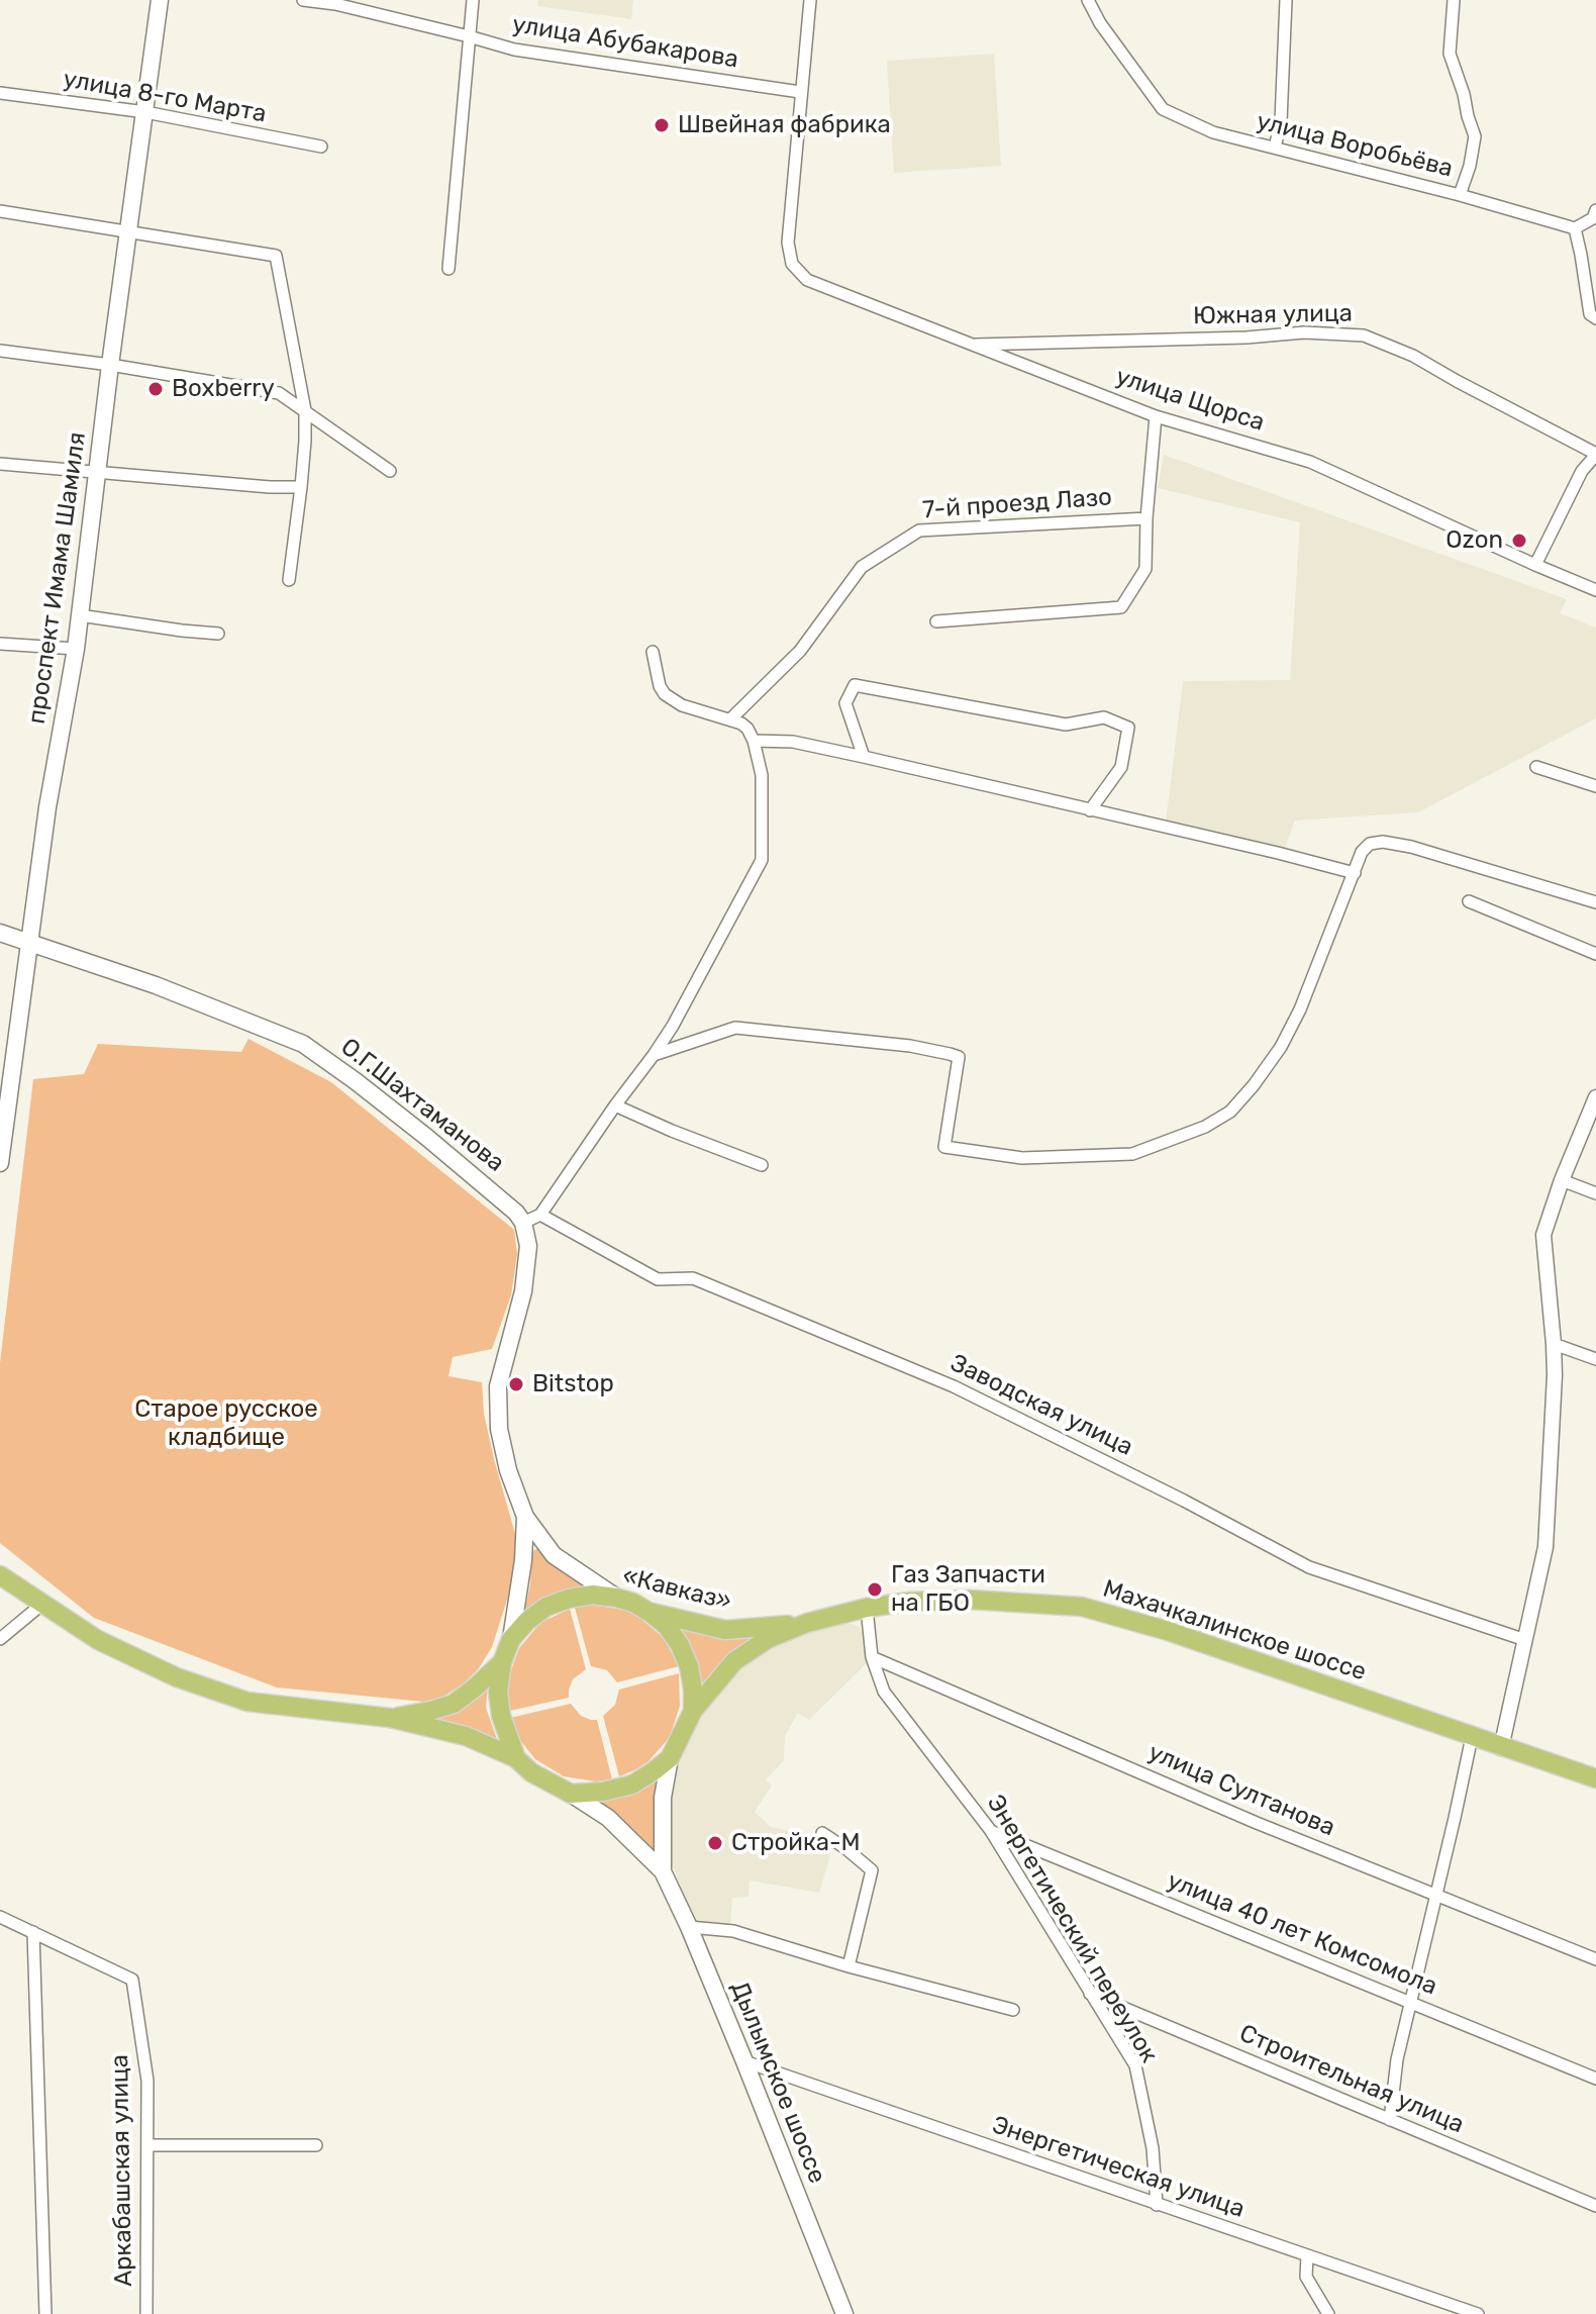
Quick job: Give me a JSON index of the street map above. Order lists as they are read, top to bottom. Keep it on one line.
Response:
{"streets":{"highway":["«Кавказ»","Махачкалинское шоссе"],"main road":["проспект Имама Шамиля","О.Г.Шахтаманова","Дылымское шоссе"],"street":["улица Абубакарова","улица 8-го Марта","улица Воробьёва","Южная улица","улица Щорса","7-й проезд Лазо","Заводская улица","улица Султанова","Энергетический переулок","улица 40 лет Комсомола","Строительная улица","Энергетическая улица","Аркабашская улица"]},"crossings":[["улица Абубакарова","улица Щорса"],["улица 8-го Марта","проспект Имама Шамиля"],["Южная улица","улица Щорса"],["проспект Имама Шамиля","О.Г.Шахтаманова"],["«Кавказ»","Махачкалинское шоссе"],["Махачкалинское шоссе","Энергетический переулок"],["улица Султанова","Энергетический переулок"],["Энергетический переулок","улица 40 лет Комсомола"],["Энергетический переулок","Строительная улица"],["Энергетический переулок","Энергетическая улица"],["Дылымское шоссе","Энергетическая улица"]],"parks":["Старое русское кладбище"],"places":["Швейная фабрика","Boxberry","Ozon","Bitstop","Газ Запчасти на ГБО","Стройка-М"]}
